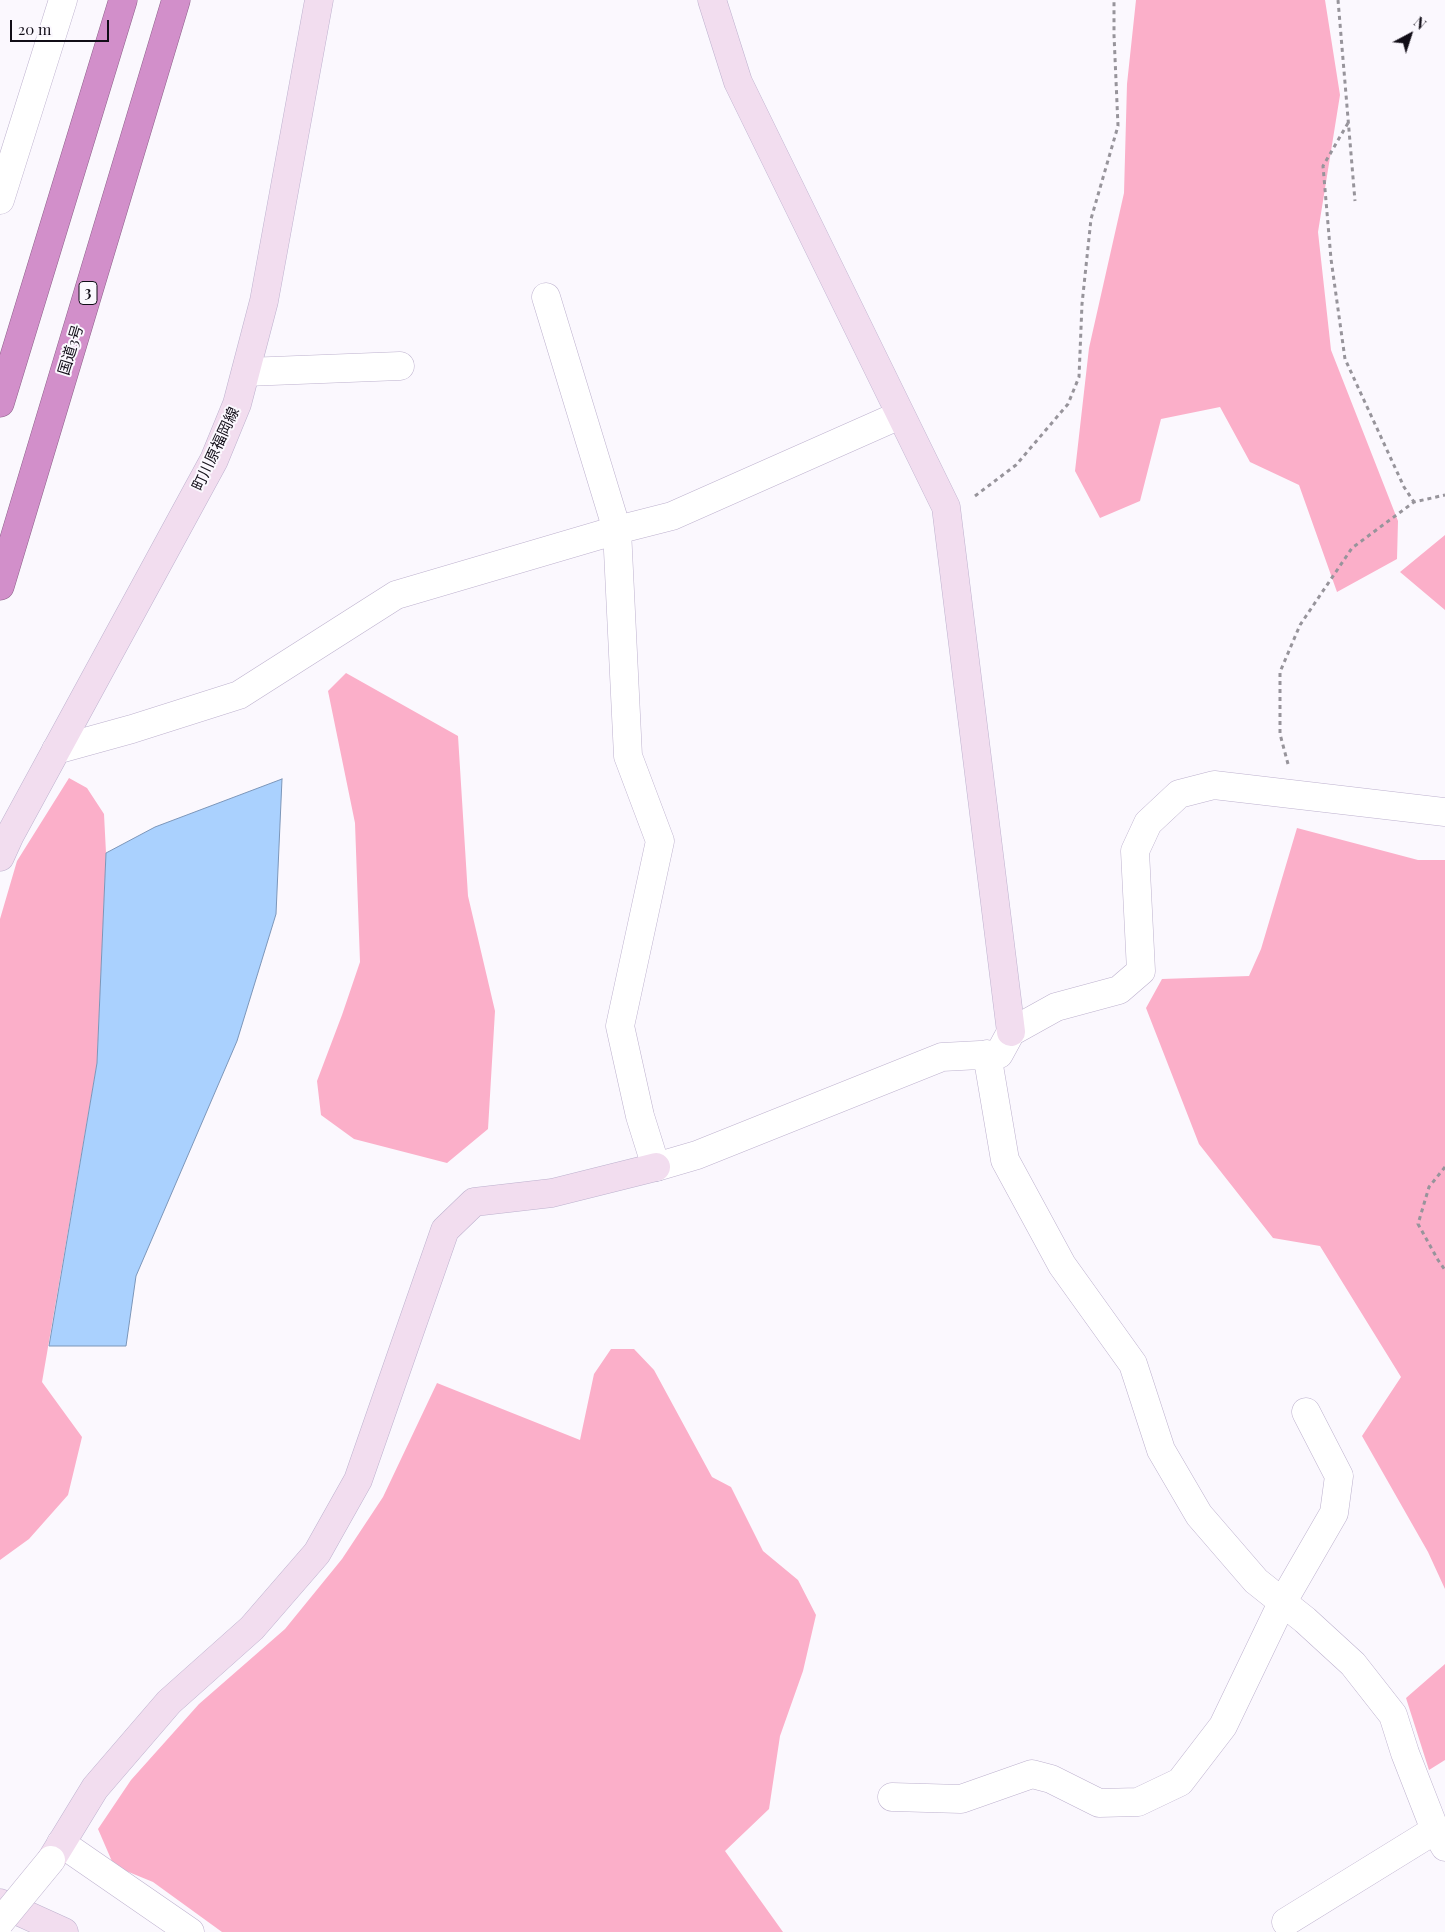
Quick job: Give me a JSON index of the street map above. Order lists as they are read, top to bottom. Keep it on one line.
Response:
{"streets":{"highway":["3","国道3号"],"street":["町川原福岡線"]},"scale_bar":"20 m","north":"top right"}
